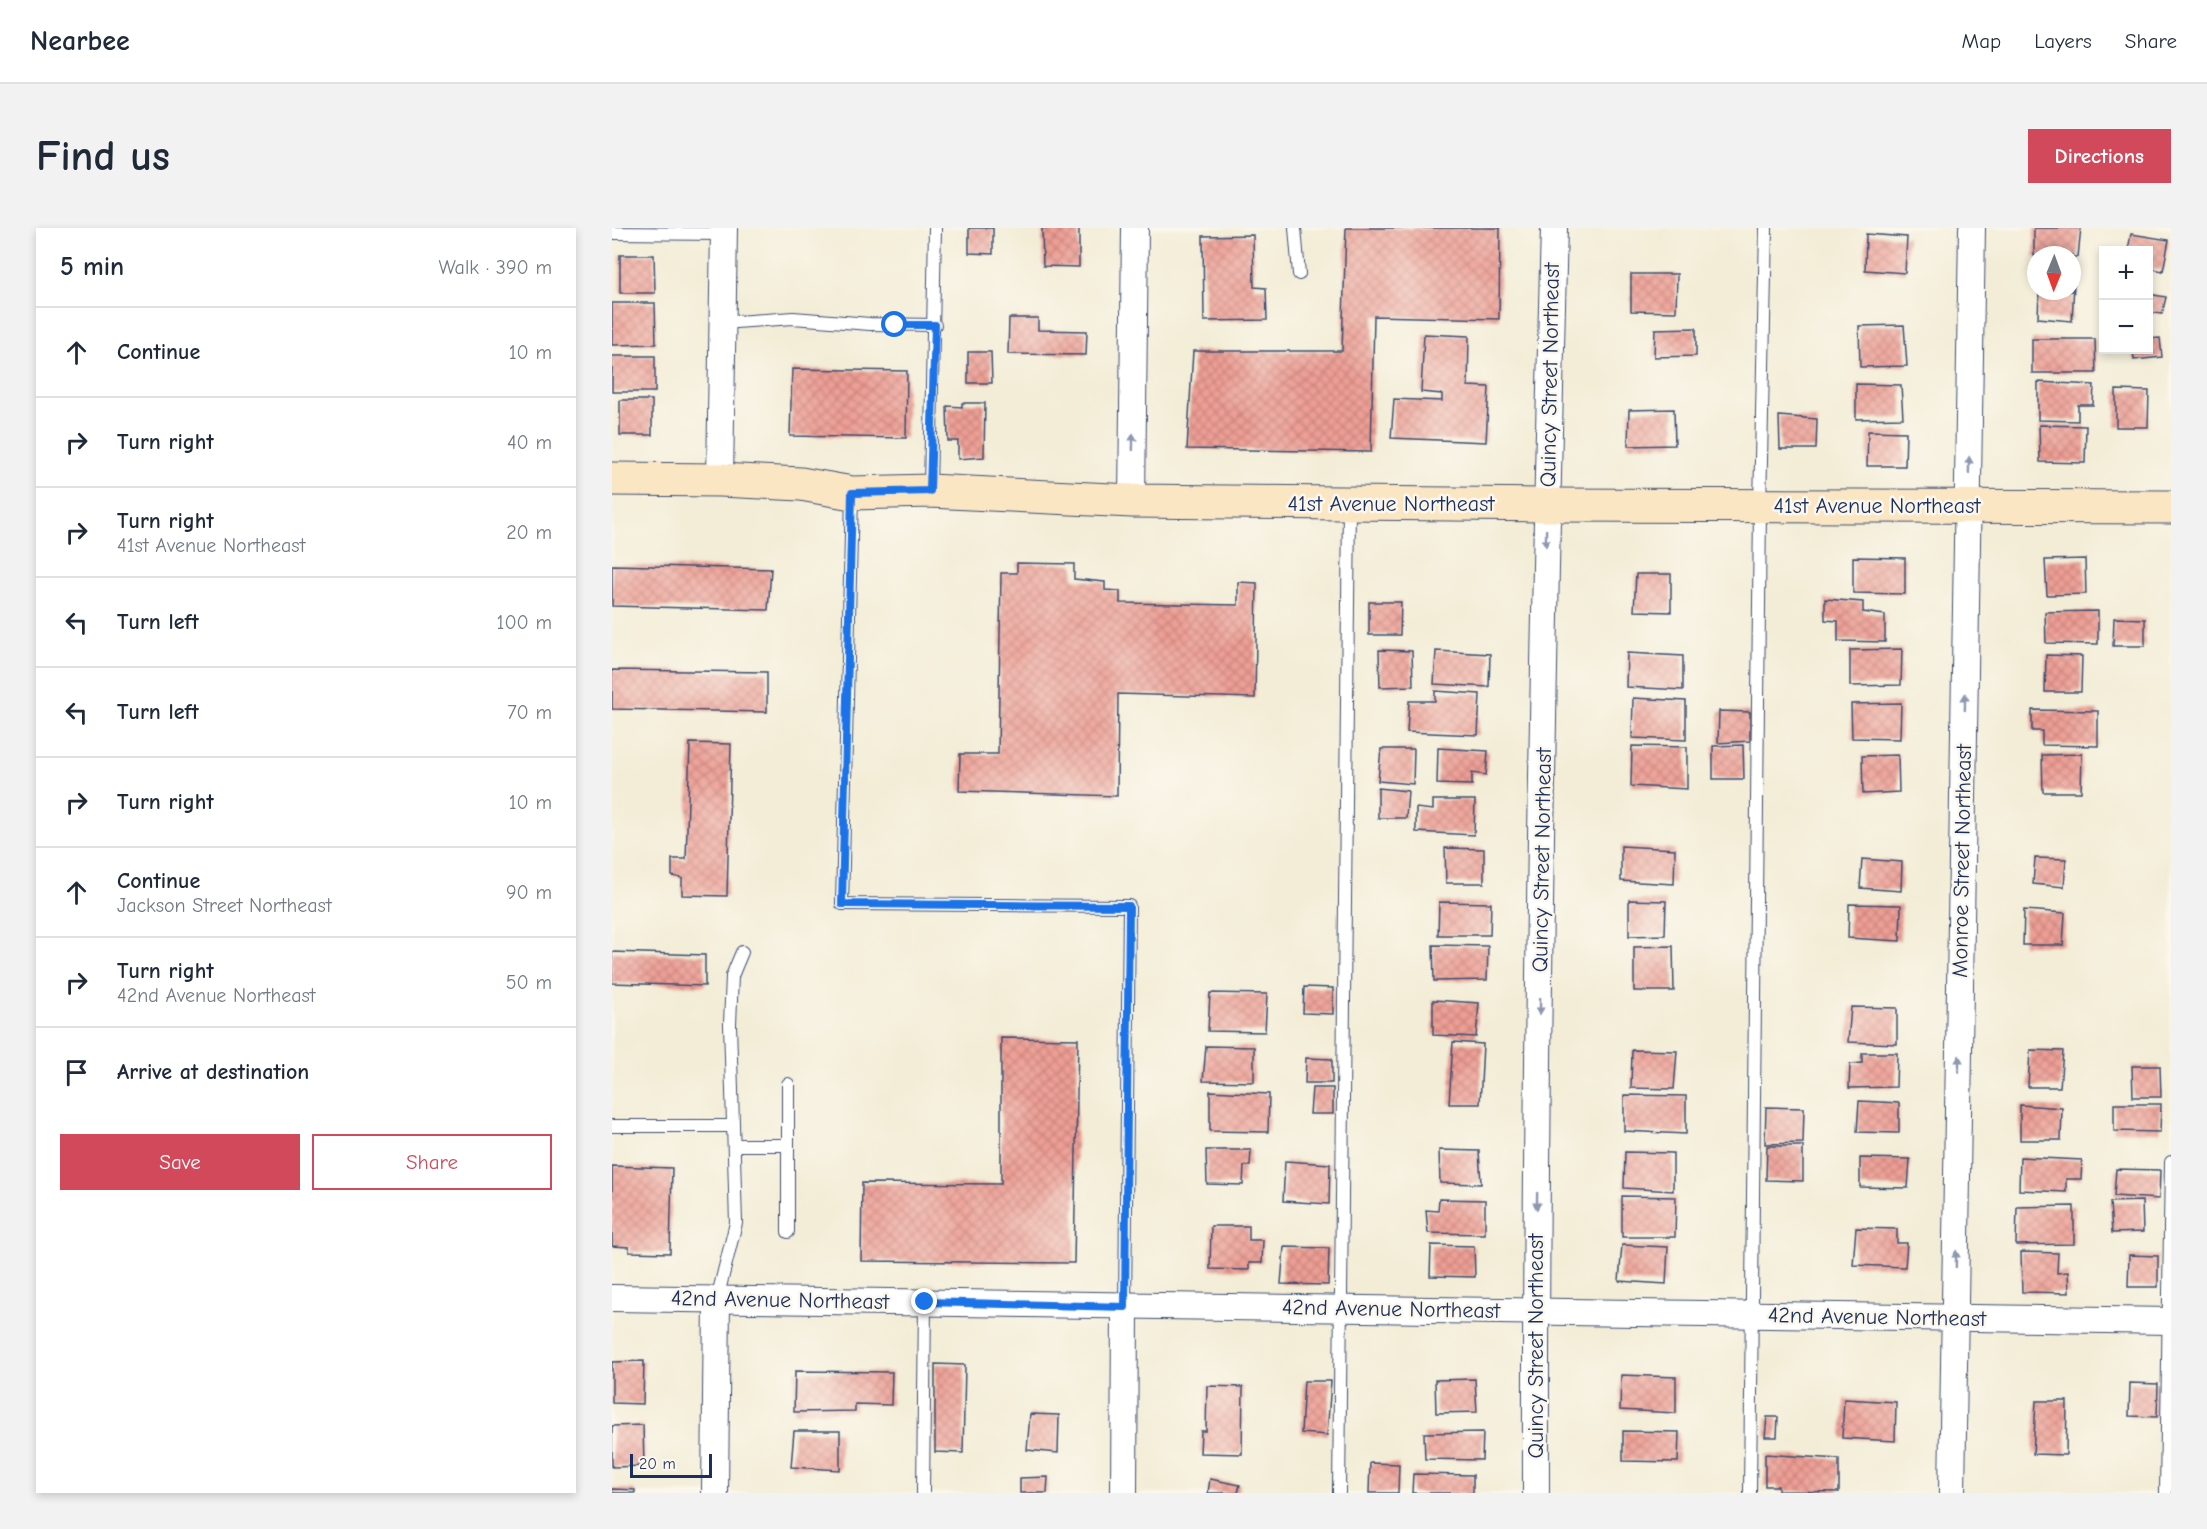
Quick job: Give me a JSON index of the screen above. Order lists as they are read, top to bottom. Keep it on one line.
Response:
{"streets":{"street":["Quincy Street Northeast","41st Avenue Northeast","Monroe Street Northeast","42nd Avenue Northeast"]},"crossings":[["Quincy Street Northeast","41st Avenue Northeast"],["Quincy Street Northeast","42nd Avenue Northeast"],["41st Avenue Northeast","Monroe Street Northeast"],["Monroe Street Northeast","42nd Avenue Northeast"]],"one_way":["Quincy Street Northeast","Monroe Street Northeast"],"scale_bar":"20 m","north":"bottom","page":{"header":"Nearbee","nav":["Map","Layers","Share"],"buttons":["Directions",["Save","Share"]],"title":"Find us","heading":["5 min","Walk · 390 m"],"map_buttons":["+","−"],"list":[["Continue","10 m"],["Turn right","40 m"],["Turn right","41st Avenue Northeast","20 m"],["Turn left","100 m"],["Turn left","70 m"],["Turn right","10 m"],["Continue","Jackson Street Northeast","90 m"],["Turn right","42nd Avenue Northeast","50 m"],"Arrive at destination"],"scale":"20 m"}}
